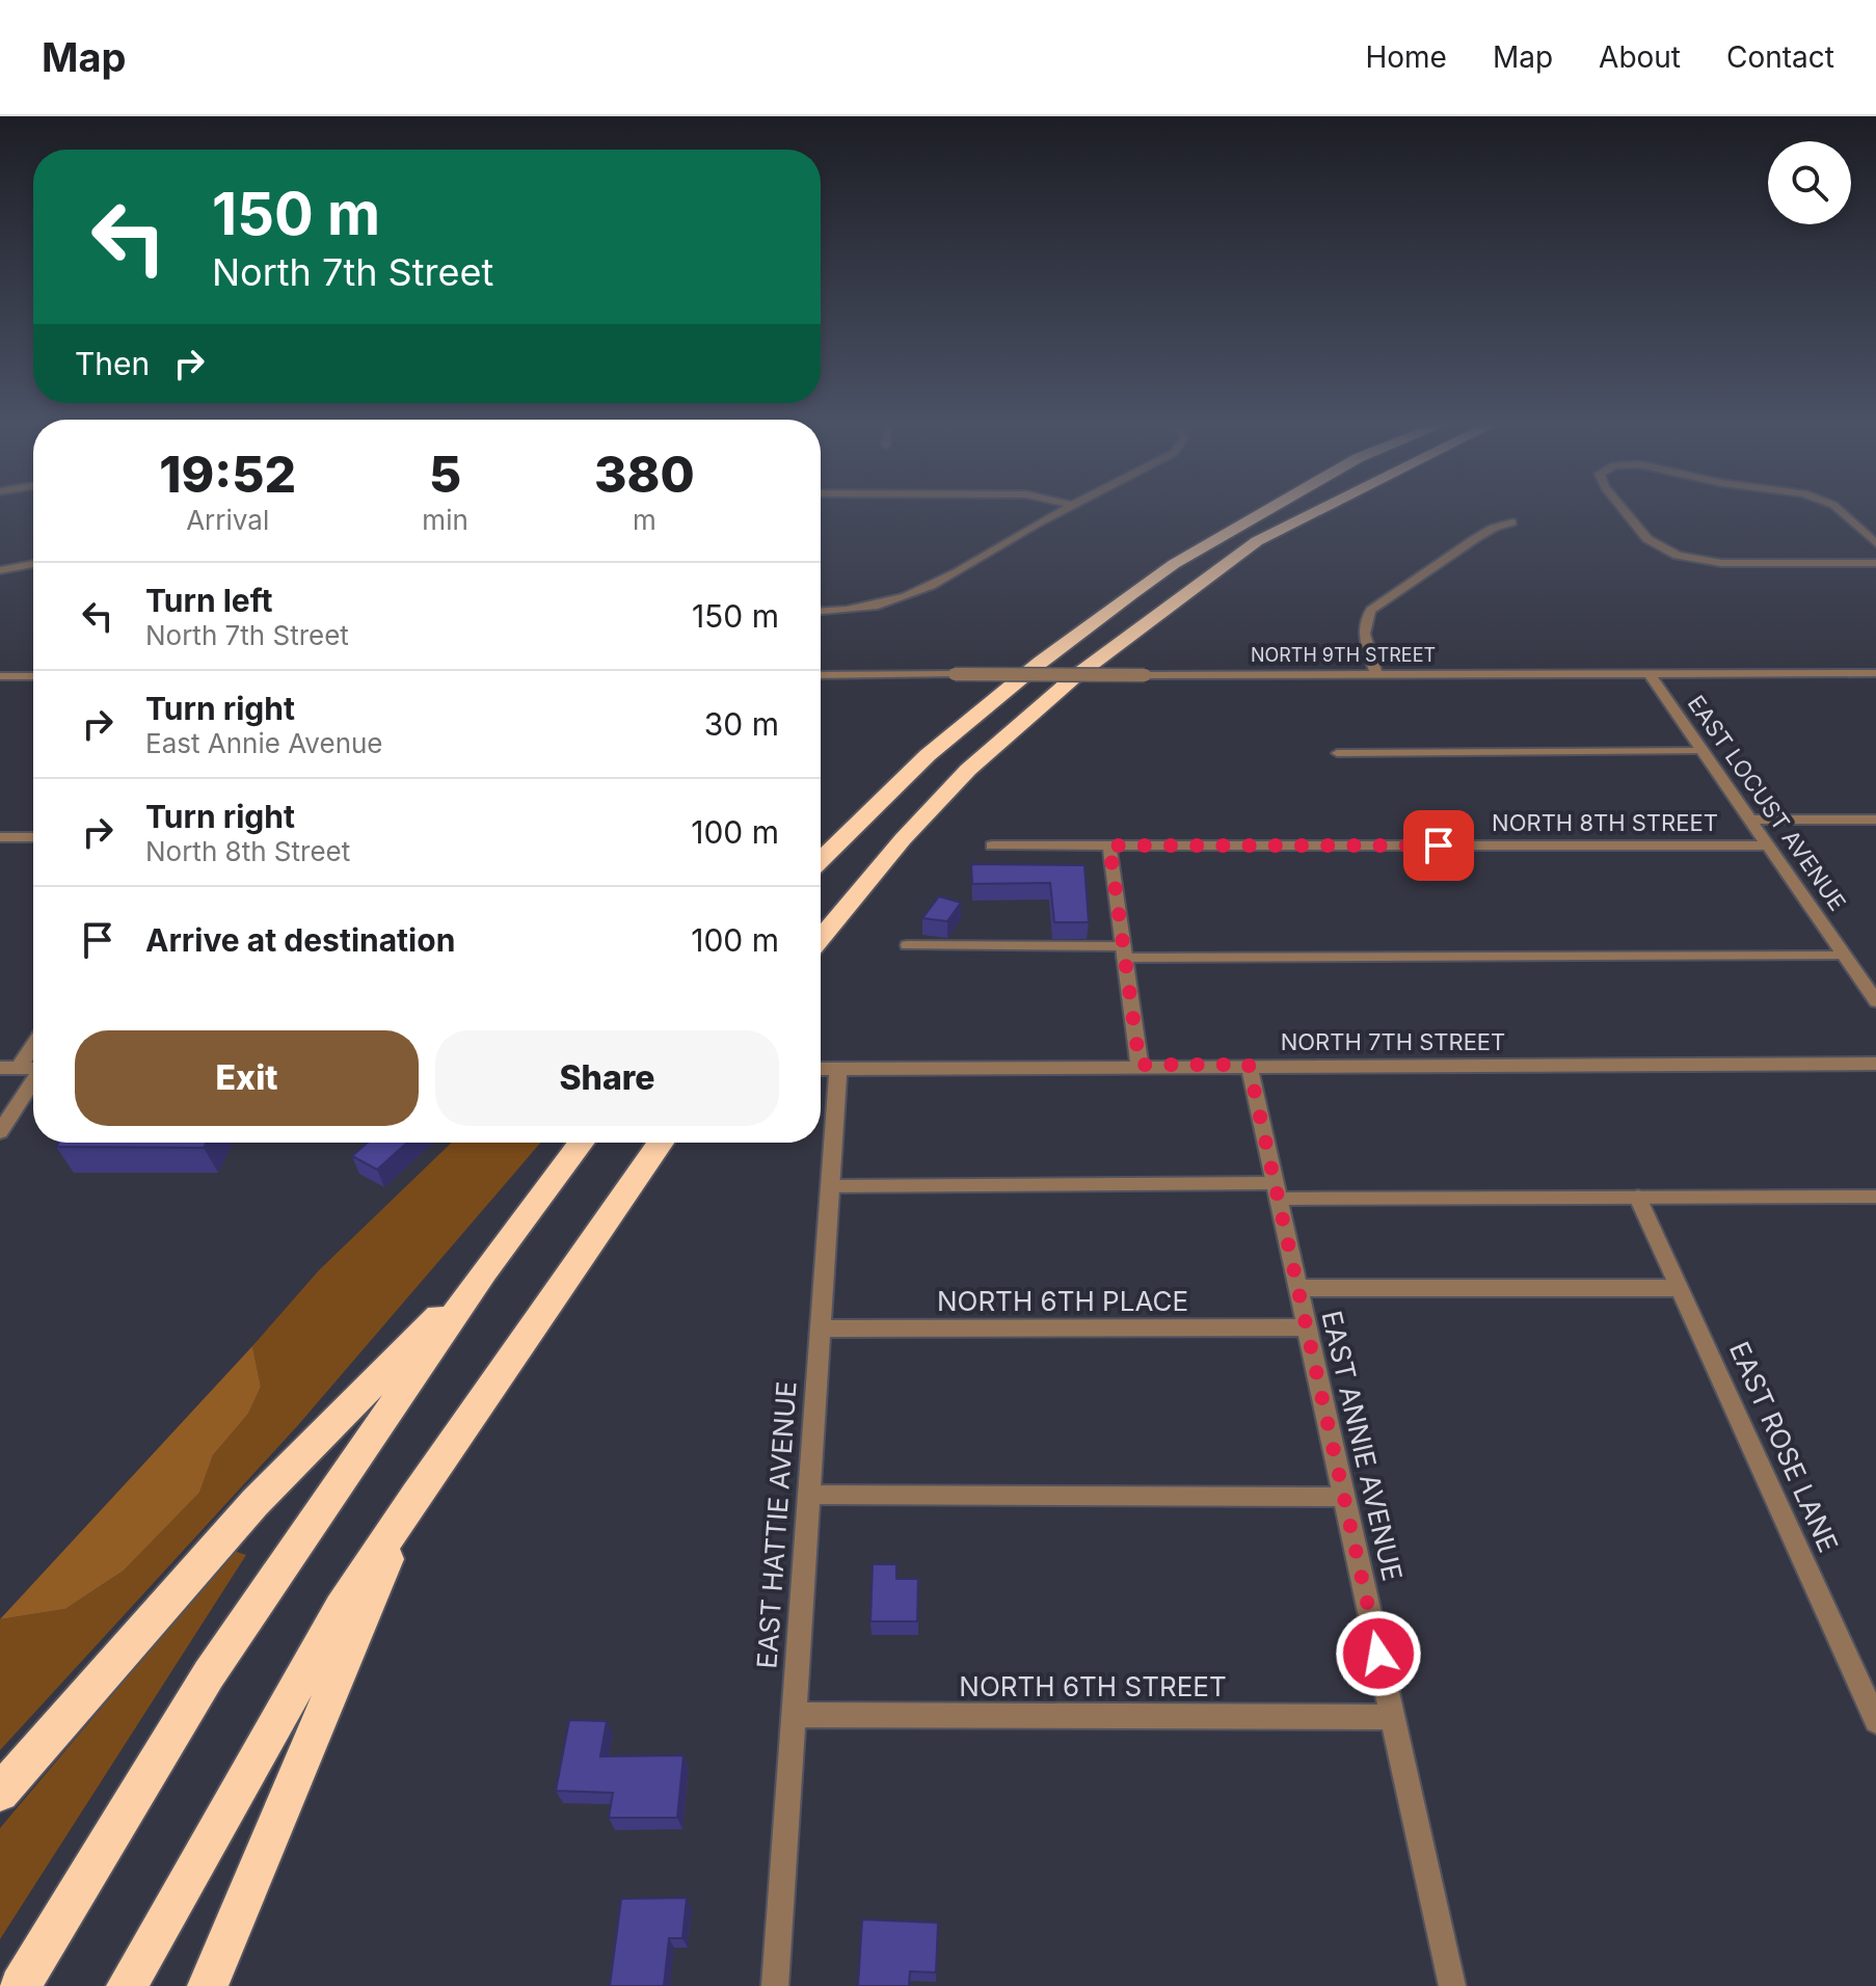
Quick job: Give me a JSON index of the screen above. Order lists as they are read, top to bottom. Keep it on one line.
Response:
{"streets":{"street":["NORTH 9TH STREET","EAST LOCUST AVENUE","NORTH 8TH STREET","NORTH 7TH STREET","NORTH 6TH PLACE","EAST ANNIE AVENUE","EAST ROSE LANE","EAST HATTIE AVENUE","NORTH 6TH STREET"]},"crossings":[["NORTH 9TH STREET","EAST LOCUST AVENUE"],["EAST LOCUST AVENUE","NORTH 8TH STREET"],["NORTH 7TH STREET","EAST ANNIE AVENUE"],["NORTH 7TH STREET","EAST HATTIE AVENUE"],["NORTH 6TH PLACE","EAST ANNIE AVENUE"],["NORTH 6TH PLACE","EAST HATTIE AVENUE"],["EAST ANNIE AVENUE","NORTH 6TH STREET"],["EAST HATTIE AVENUE","NORTH 6TH STREET"]],"page":{"header":"Map","nav":["Home","Map","About","Contact"],"turn":["150 m","North 7th Street"],"then":"Then","eta":["19:52","Arrival","5","min","380","m"],"list":[{"name":"Turn left","note":"North 7th Street","value":"150 m"},{"name":"Turn right","note":"East Annie Avenue","value":"30 m"},{"name":"Turn right","note":"North 8th Street","value":"100 m"},{"name":"Arrive at destination","value":"100 m"}],"buttons":["Exit","Share"]}}
